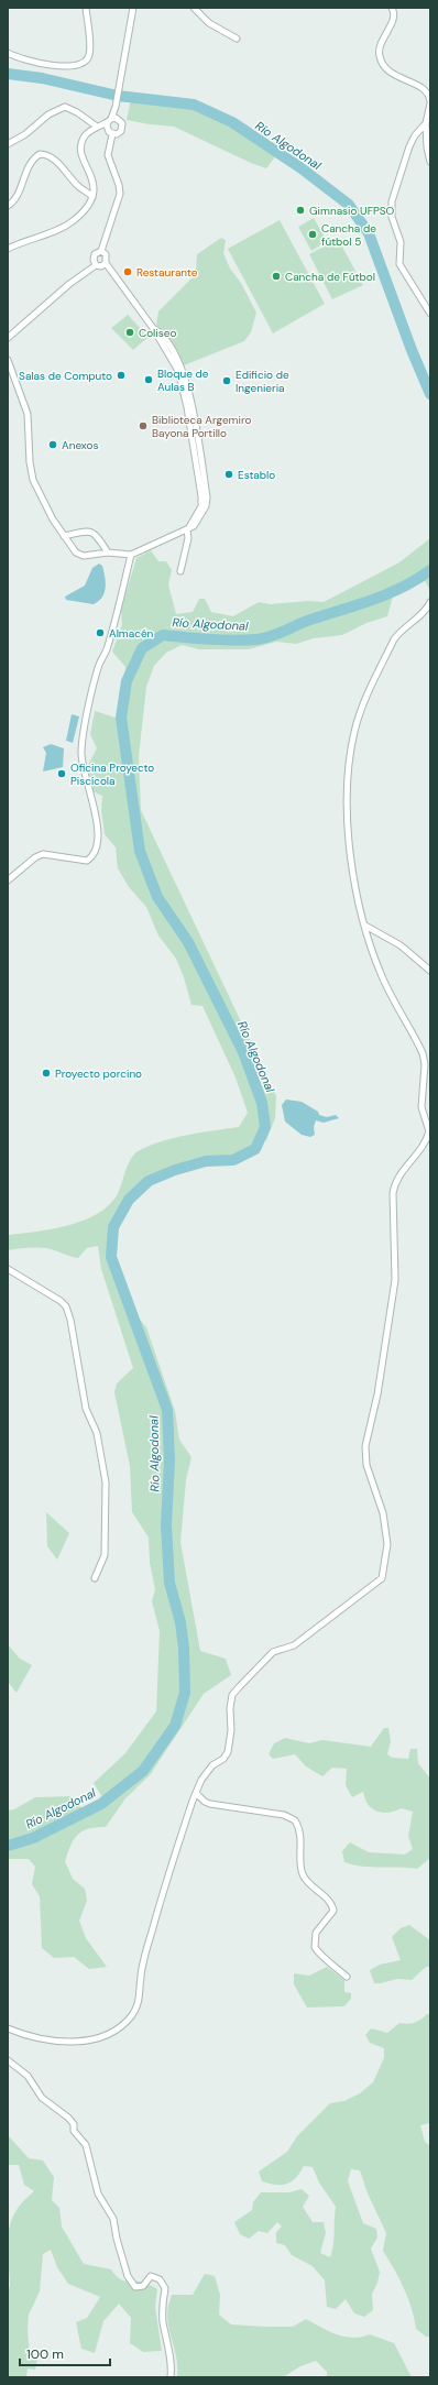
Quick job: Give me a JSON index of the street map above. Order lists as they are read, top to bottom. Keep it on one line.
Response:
{"water":["Río Algodonal"],"places":["Gimnasio UFPSO","Cancha de fútbol 5","Restaurante","Cancha de Fútbol","Coliseo","Salas de Computo","Bloque de Aulas B","Edificio de Ingenieria","Biblioteca Argemiro Bayona Portillo","Anexos","Establo","Almacén","Oficina Proyecto Piscícola","Proyecto porcino"],"scale_bar":"100 m"}
